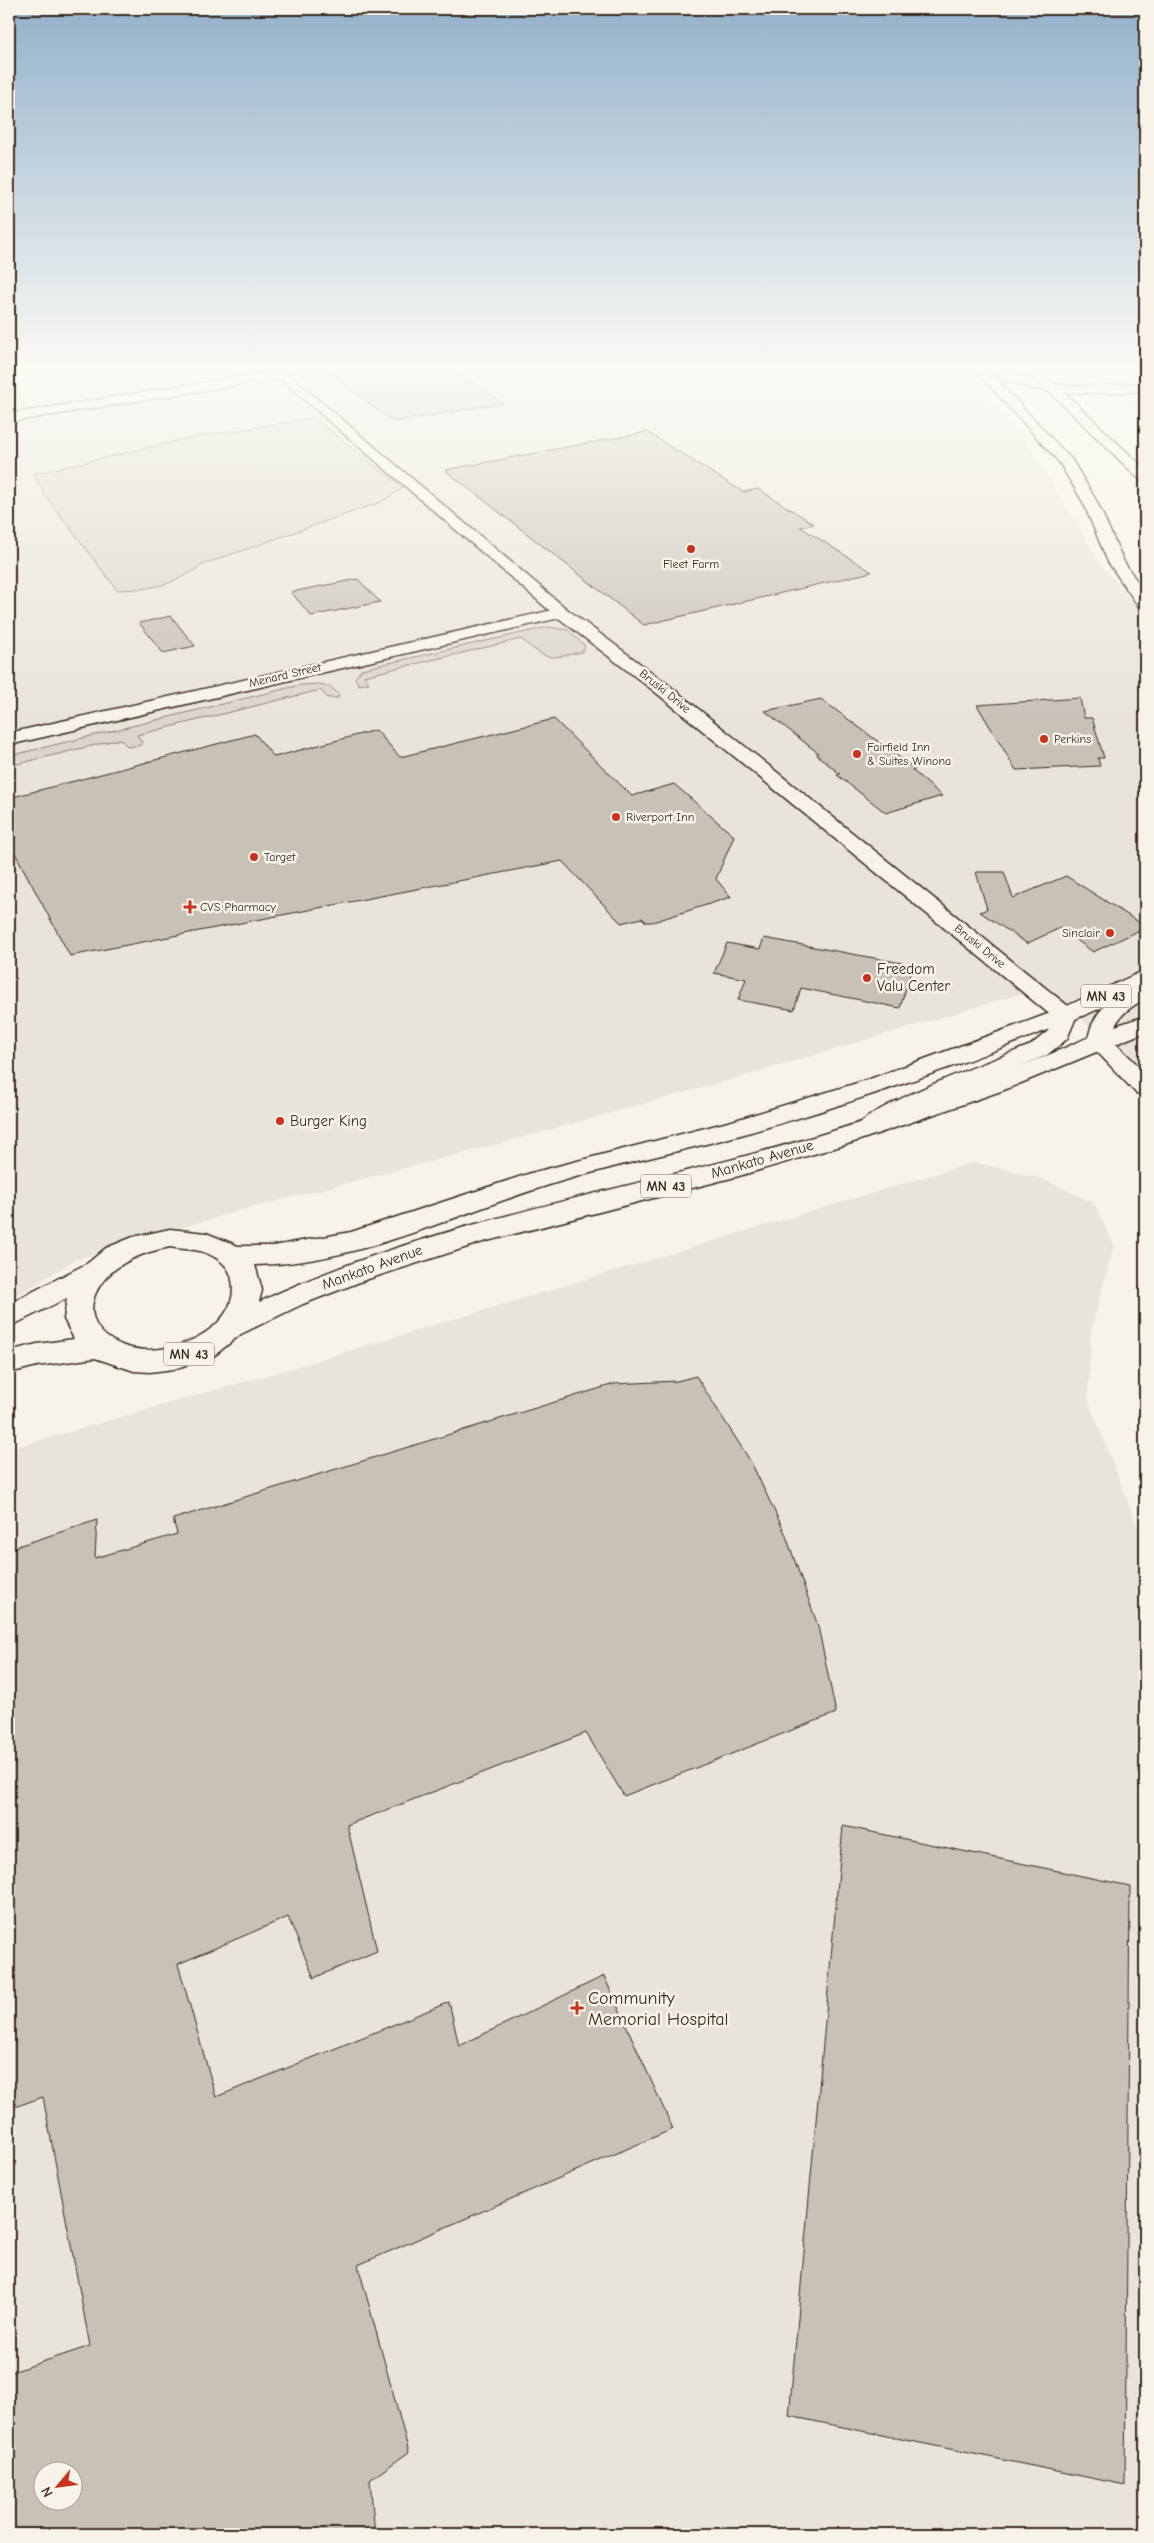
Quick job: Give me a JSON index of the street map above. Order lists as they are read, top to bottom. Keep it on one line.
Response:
{"streets":{"main road":["Menard Street","Bruski Drive","MN 43","Mankato Avenue"]},"crossings":[["Menard Street","Bruski Drive"],["Bruski Drive","Mankato Avenue"]],"places":{"other":["Fleet Farm","Perkins","Fairfield Inn & Suites Winona","Riverport Inn","Target","Sinclair","Freedom Valu Center","Burger King"],"health":["CVS Pharmacy","Community Memorial Hospital"]},"north":"bottom left"}
